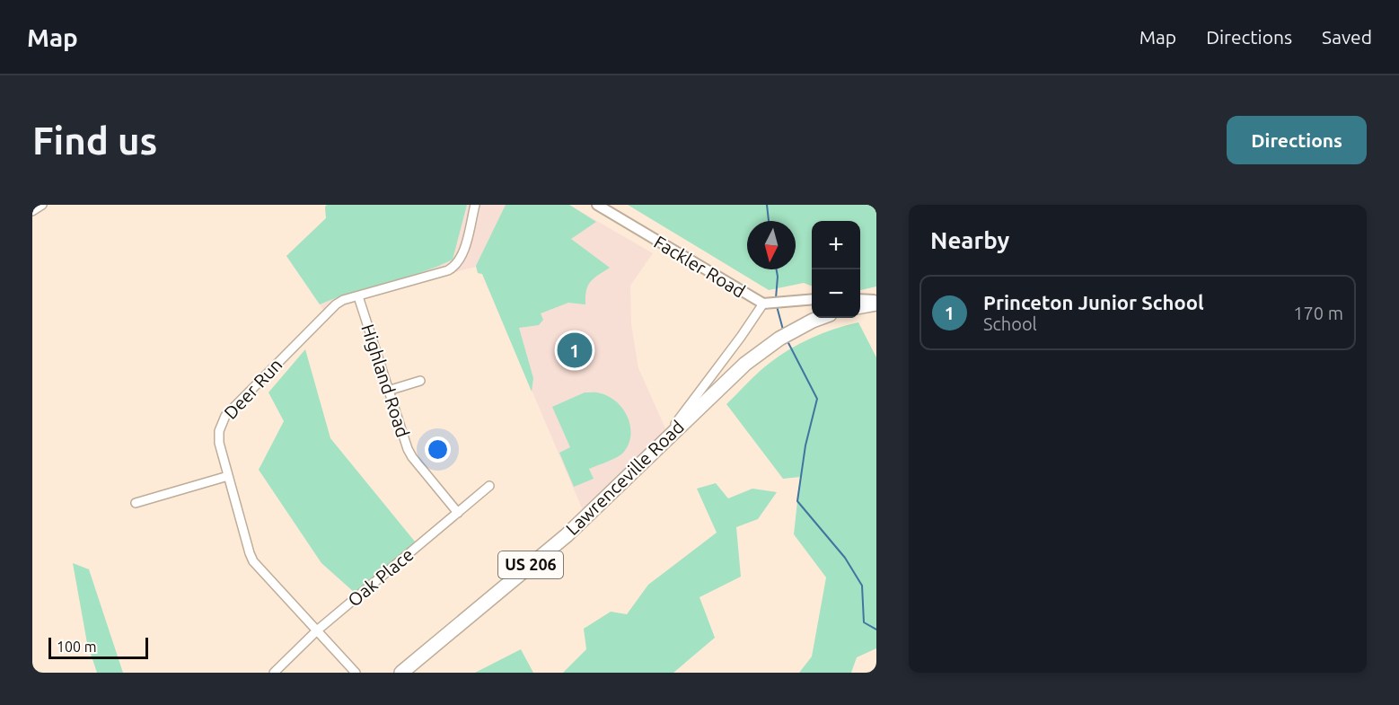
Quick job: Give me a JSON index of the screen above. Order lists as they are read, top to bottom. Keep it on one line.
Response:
{"streets":{"highway":["Lawrenceville Road","US 206"],"street":["Fackler Road","Highland Road","Deer Run","Oak Place"]},"crossings":[["Highland Road","Deer Run"],["Highland Road","Oak Place"],["Deer Run","Oak Place"]],"scale_bar":"100 m","north":"bottom","page":{"header":"Map","nav":["Map","Directions","Saved"],"buttons":"Directions","title":"Find us","heading":"Nearby","map_buttons":["+","−"],"list":[{"mark":"1","name":"Princeton Junior School","note":"School","value":"170 m"}],"pins":"1","scale":"100 m"}}
